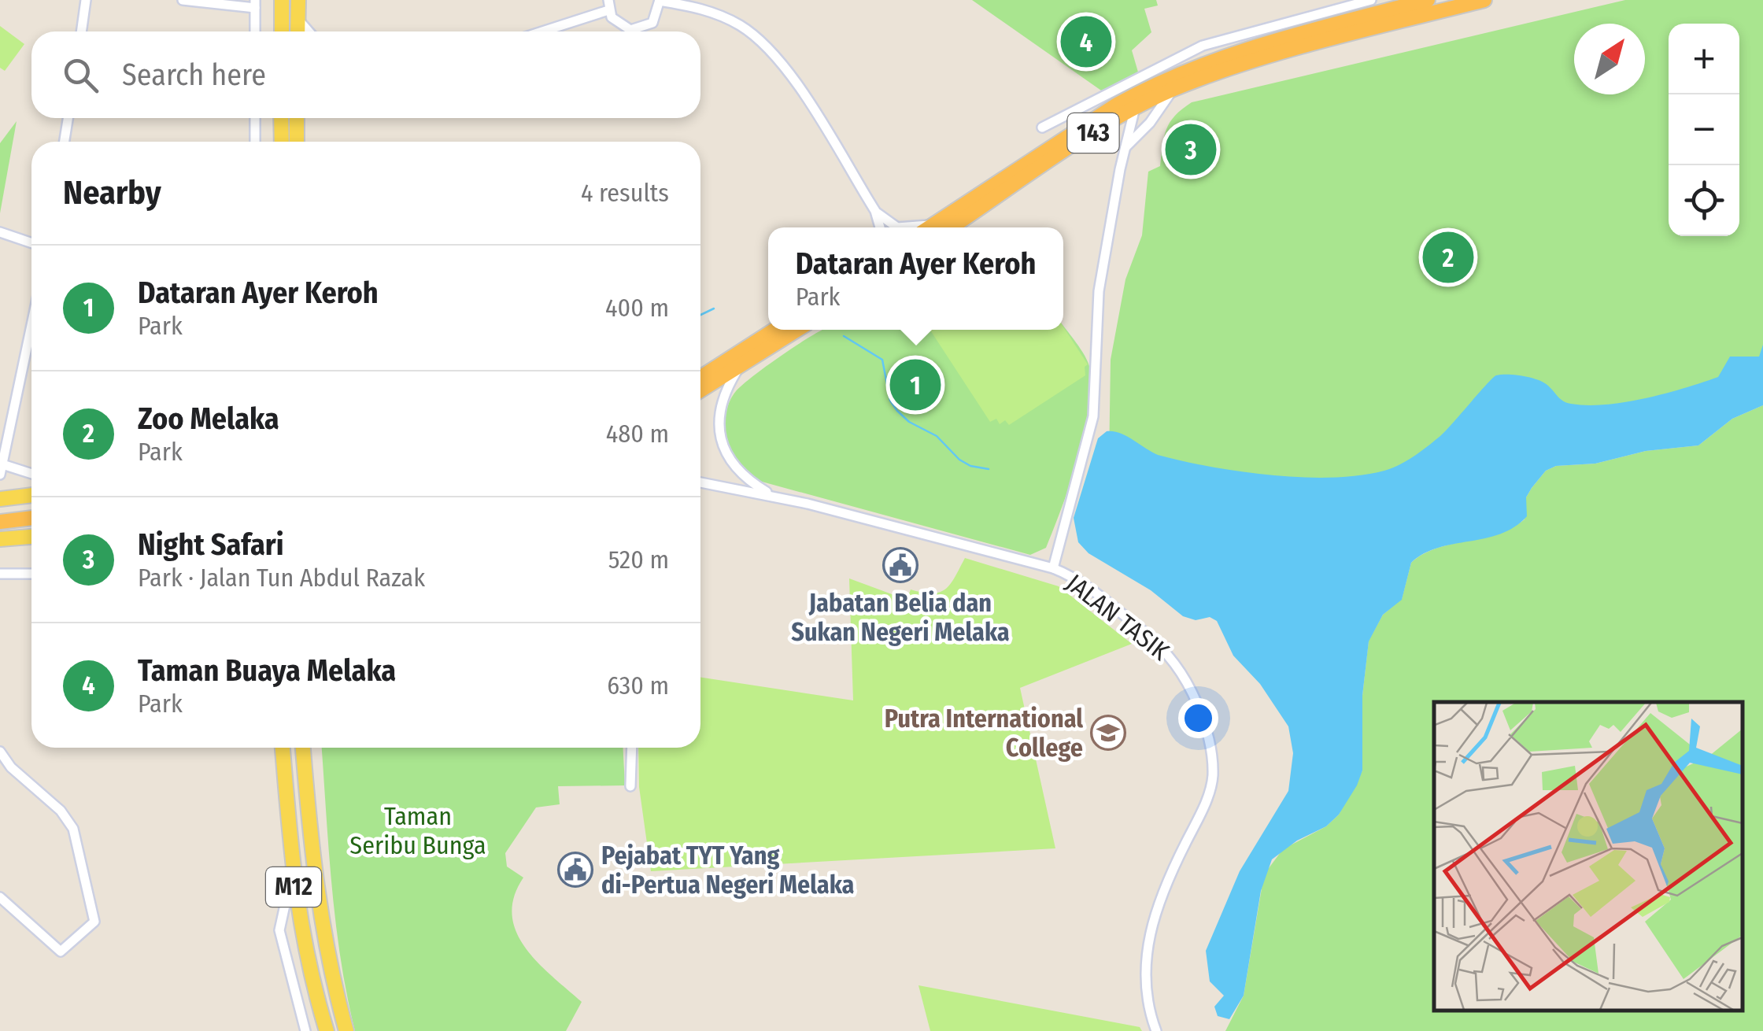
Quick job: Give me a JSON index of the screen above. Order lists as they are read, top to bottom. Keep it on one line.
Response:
{"streets":{"highway":["143"],"main road":["M12"],"street":["JALAN TASIK"]},"parks":["Taman Seribu Bunga"],"places":{"public building":["Jabatan Belia dan Sukan Negeri Melaka","Pejabat TYT Yang di-Pertua Negeri Melaka"],"school or university":["Putra International College"]},"north":"top right","page":{"pins":["4","3","2","1"],"map_buttons":["+","−"],"search":"Search here","heading":["Nearby","4 results"],"popup":["Dataran Ayer Keroh","Park"],"list":[{"mark":"1","name":"Dataran Ayer Keroh","note":"Park","value":"400 m"},{"mark":"2","name":"Zoo Melaka","note":"Park","value":"480 m"},{"mark":"3","name":"Night Safari","note":"Park · Jalan Tun Abdul Razak","value":"520 m"},{"mark":"4","name":"Taman Buaya Melaka","note":"Park","value":"630 m"}]}}
